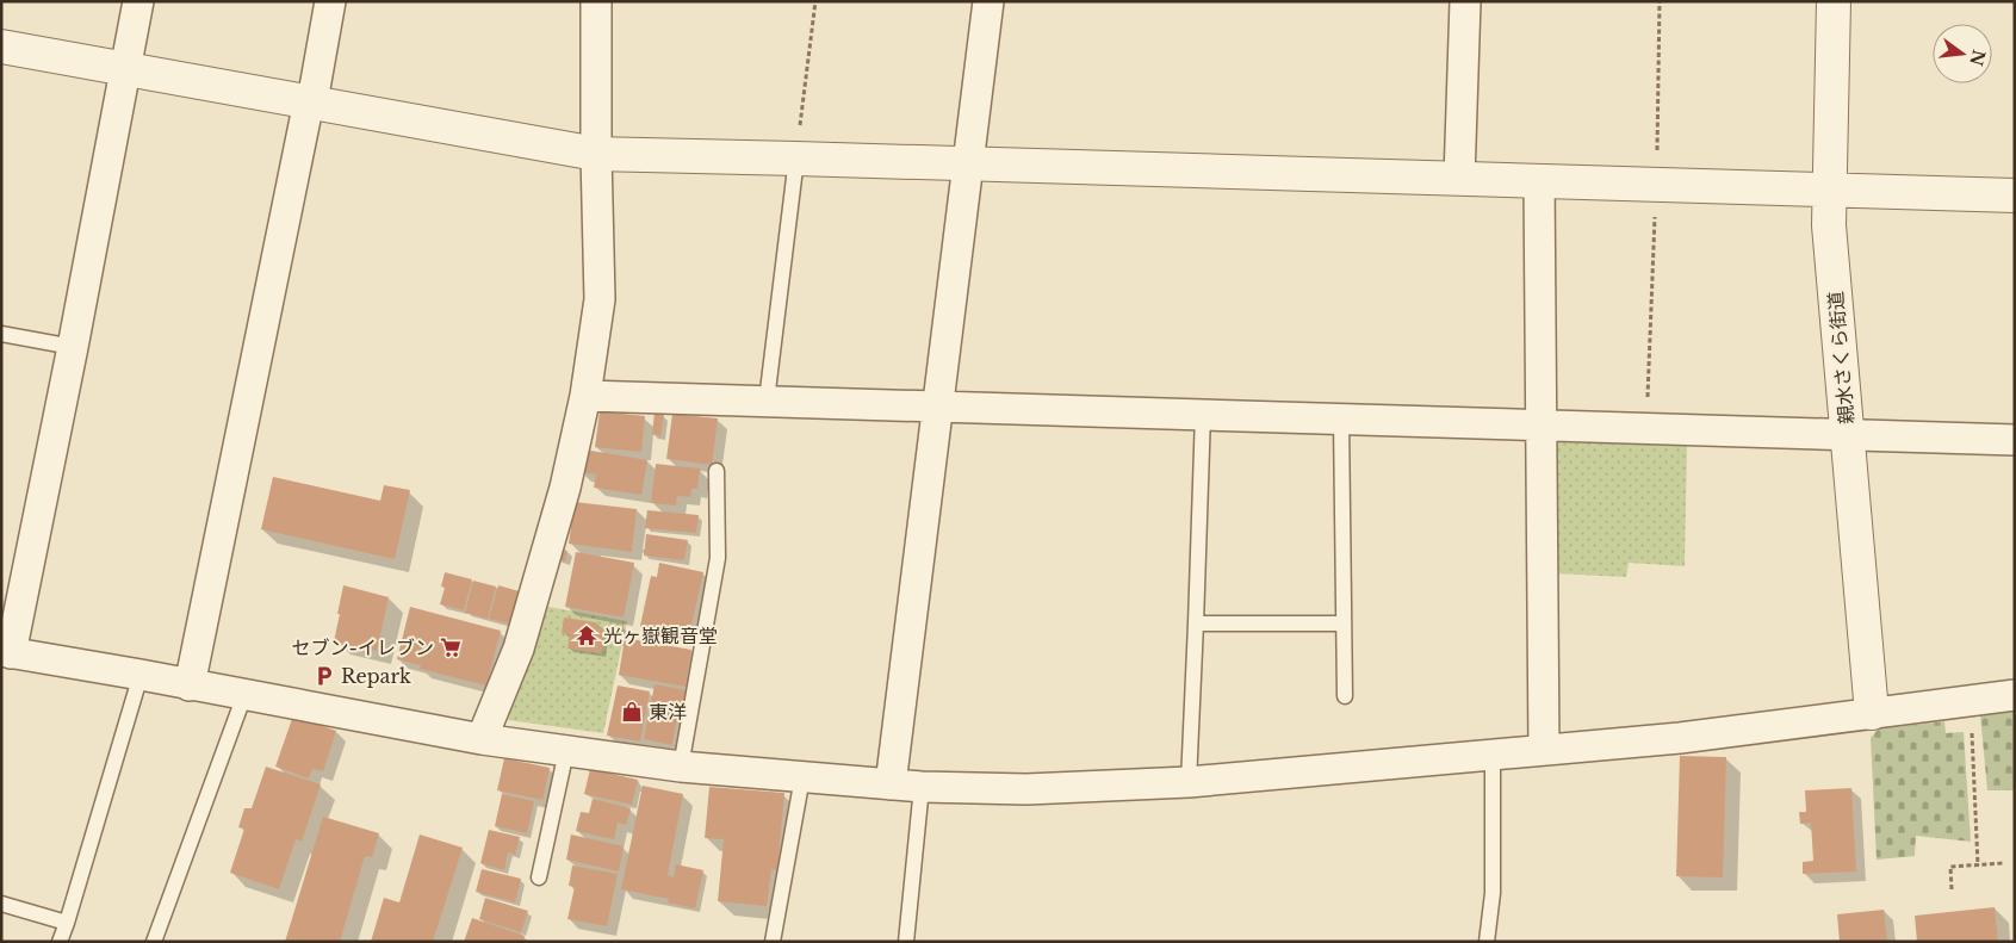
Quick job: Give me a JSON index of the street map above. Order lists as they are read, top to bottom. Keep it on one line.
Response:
{"streets":{"street":["親水さくら街道"]},"places":{"temple":["光ヶ嶽観音堂"],"supermarket":["セブン-イレブン"],"parking":["Repark"],"shop":["東洋"]},"north":"right"}
